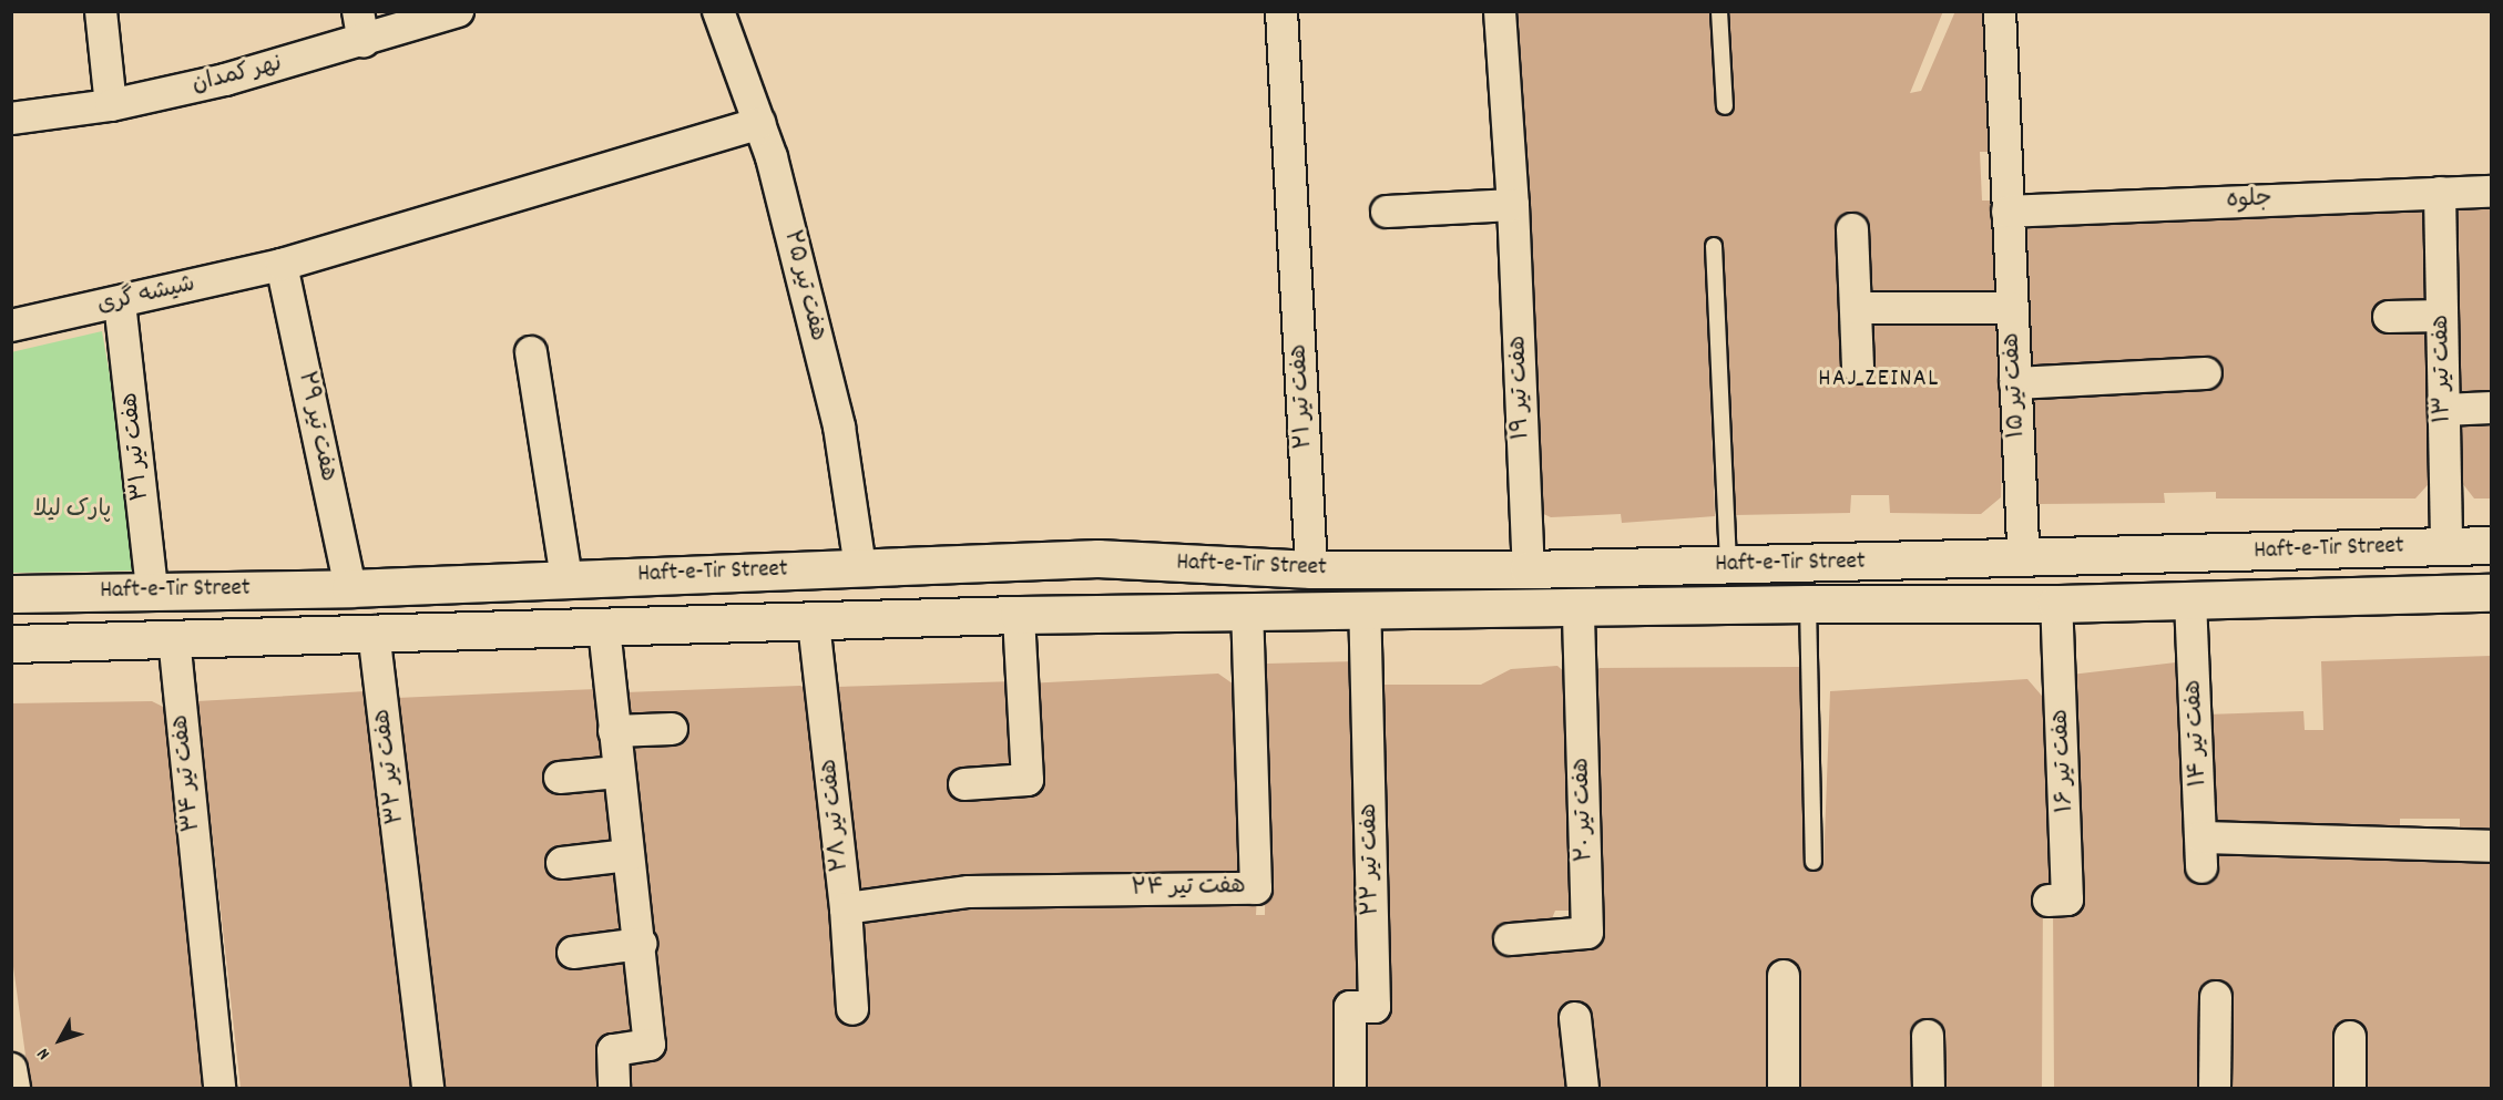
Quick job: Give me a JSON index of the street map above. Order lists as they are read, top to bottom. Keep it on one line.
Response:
{"streets":{"main road":["Haft-e-Tir Street"],"street":["نهر کمدان","جلوه","هفت تیر ۲۵","شیشه گری","هفت تیر ۱۳","هفت تیر ۱۵","هفت تیر ۱۹","هفت تیر ۲۱","هفت تیر ۲۹","هفت تیر ۳۱","هفت تیر ۱۴","هفت تیر ۱۶","هفت تیر ۳۲","هفت تیر ۳۴","هفت تیر ۲۰","هفت تیر ۲۸","هفت تیر ۲۲","هفت تیر ۲۴"]},"crossings":[["جلوه","هفت تیر ۱۳"],["جلوه","هفت تیر ۱۵"],["هفت تیر ۲۵","شیشه گری"],["هفت تیر ۲۵","Haft-e-Tir Street"],["شیشه گری","هفت تیر ۲۹"],["شیشه گری","هفت تیر ۳۱"],["هفت تیر ۱۳","Haft-e-Tir Street"],["هفت تیر ۱۵","Haft-e-Tir Street"],["هفت تیر ۱۹","Haft-e-Tir Street"],["هفت تیر ۲۱","Haft-e-Tir Street"],["هفت تیر ۲۹","Haft-e-Tir Street"],["هفت تیر ۳۱","Haft-e-Tir Street"],["Haft-e-Tir Street","هفت تیر ۱۴"],["Haft-e-Tir Street","هفت تیر ۱۶"],["Haft-e-Tir Street","هفت تیر ۳۲"],["Haft-e-Tir Street","هفت تیر ۳۴"],["Haft-e-Tir Street","هفت تیر ۲۰"],["Haft-e-Tir Street","هفت تیر ۲۸"],["Haft-e-Tir Street","هفت تیر ۲۲"],["Haft-e-Tir Street","هفت تیر ۲۴"],["هفت تیر ۲۸","هفت تیر ۲۴"]],"districts":["HAJ ZEINAL"],"parks":["پارک لیلا"],"north":"bottom left"}
